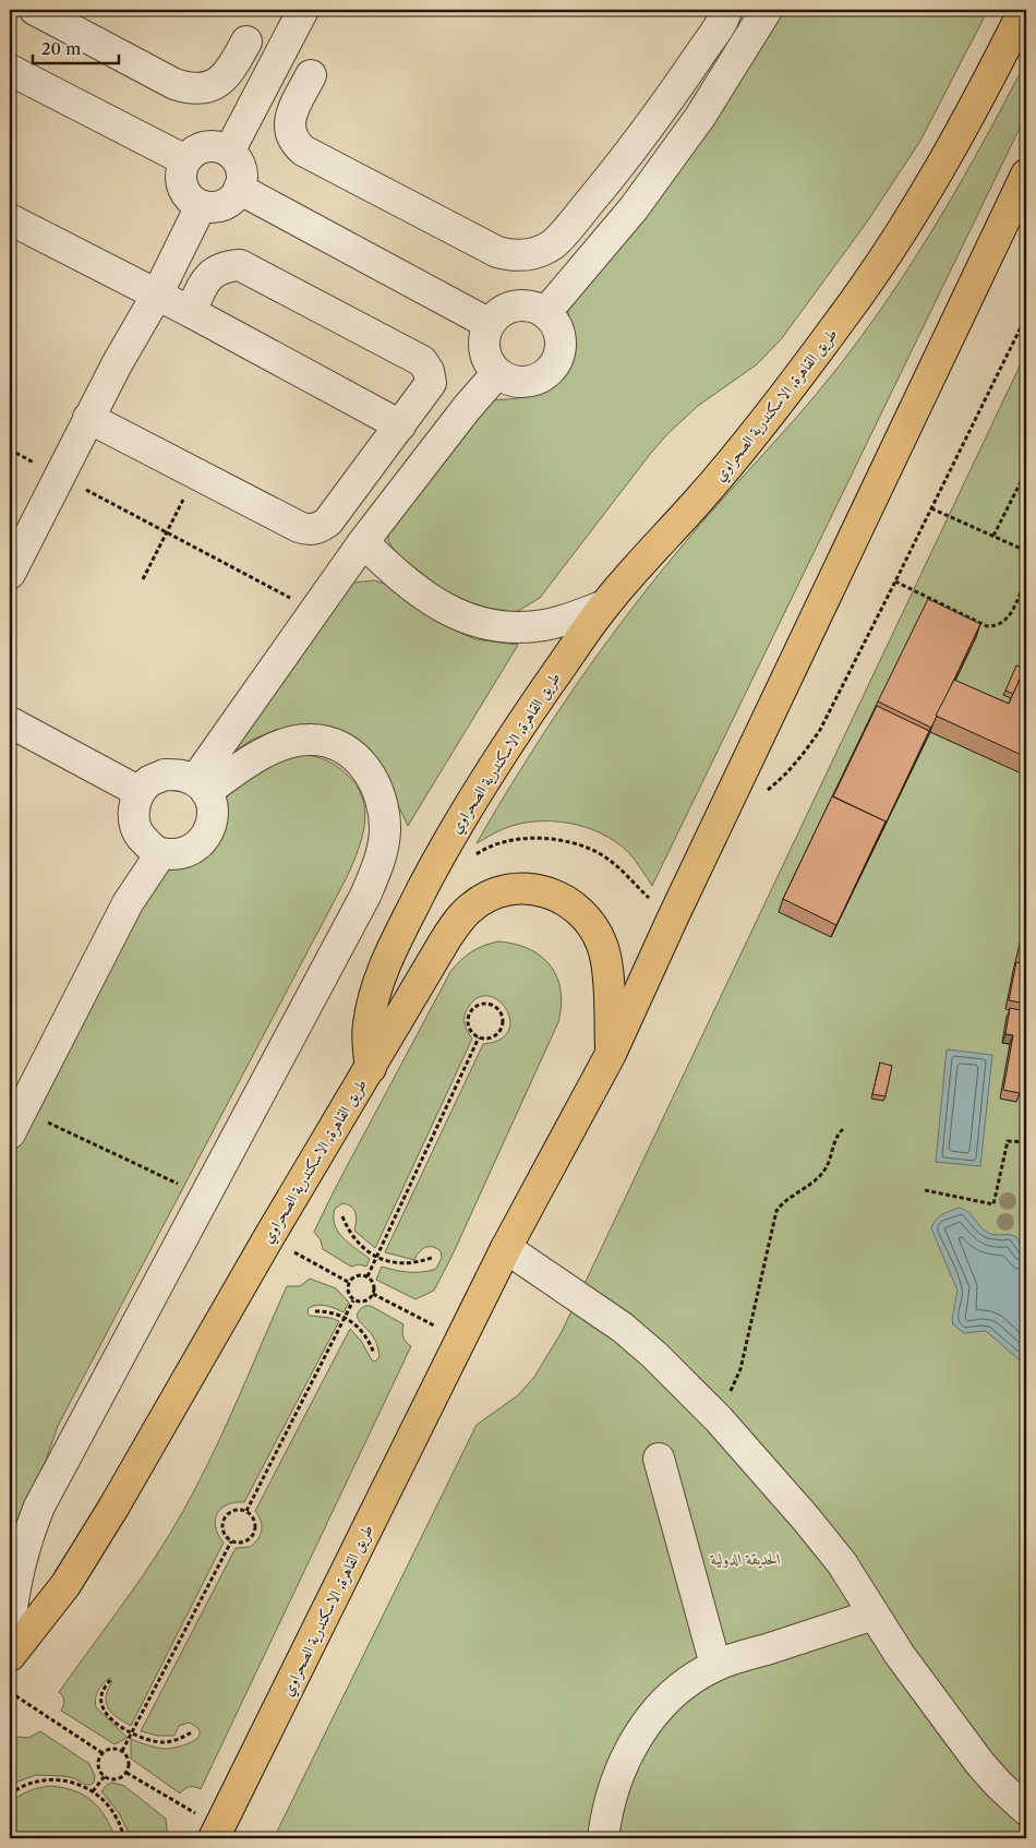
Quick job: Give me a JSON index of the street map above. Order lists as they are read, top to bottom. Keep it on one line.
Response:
{"streets":{"highway":["طريق القاهرة, الاسكندرية الصحراوي"]},"parks":["الحديقة الدولية"],"scale_bar":"20 m"}
